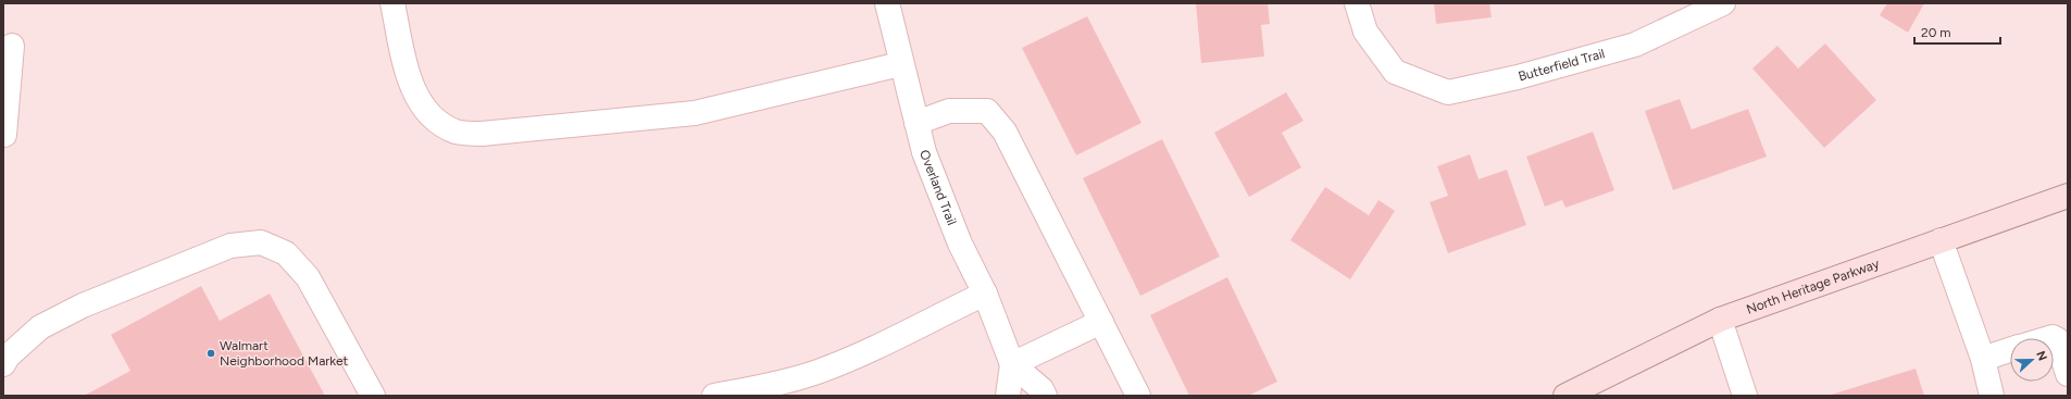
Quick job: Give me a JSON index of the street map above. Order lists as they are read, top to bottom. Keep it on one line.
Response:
{"streets":{"main road":["North Heritage Parkway"],"street":["Butterfield Trail","Overland Trail"]},"places":["Walmart Neighborhood Market"],"scale_bar":"20 m","north":"right"}
